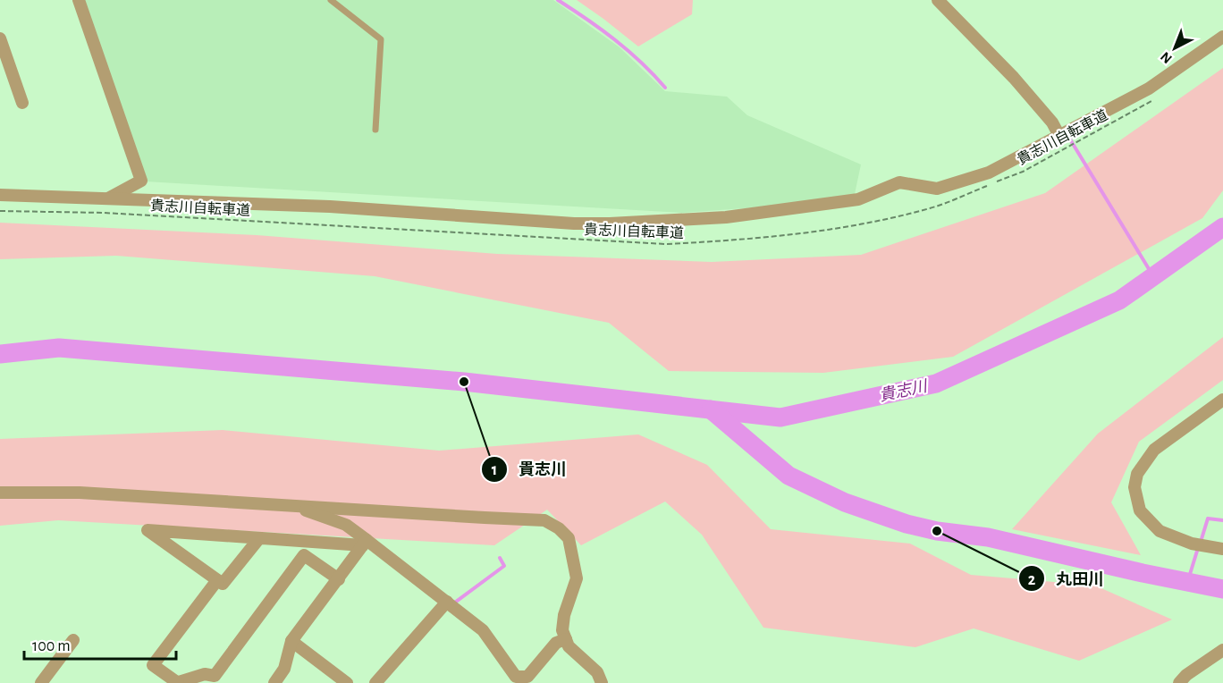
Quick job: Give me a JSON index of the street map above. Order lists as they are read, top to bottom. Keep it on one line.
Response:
{"streets":{"path":["貴志川自転車道"]},"water":["貴志川"],"places":["貴志川","丸田川"],"scale_bar":"100 m","north":"bottom left"}
